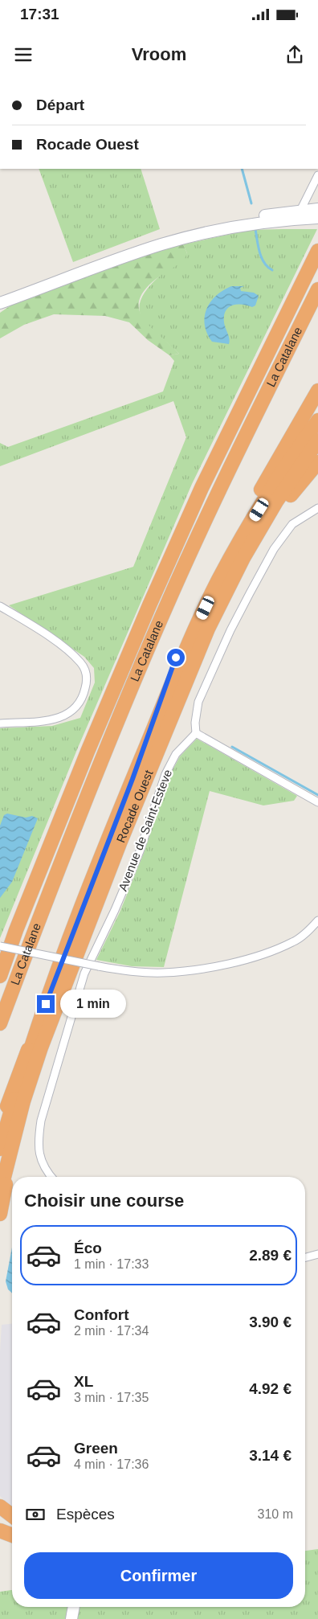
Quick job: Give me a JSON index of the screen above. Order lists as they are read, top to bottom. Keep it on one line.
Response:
{"streets":{"highway":["La Catalane","Rocade Ouest"],"street":["Avenue de Saint-Esteve"]},"page":{"status":"17:31","header":"Vroom","banner":["Départ","Rocade Ouest"],"bubble":"1 min","heading":"Choisir une course","list":[{"name":"Éco","note":"1 min · 17:33","value":"2.89 €"},{"name":"Confort","note":"2 min · 17:34","value":"3.90 €"},{"name":"XL","note":"3 min · 17:35","value":"4.92 €"},{"name":"Green","note":"4 min · 17:36","value":"3.14 €"}],"pay":["Espèces","310 m"],"buttons":"Confirmer"}}
